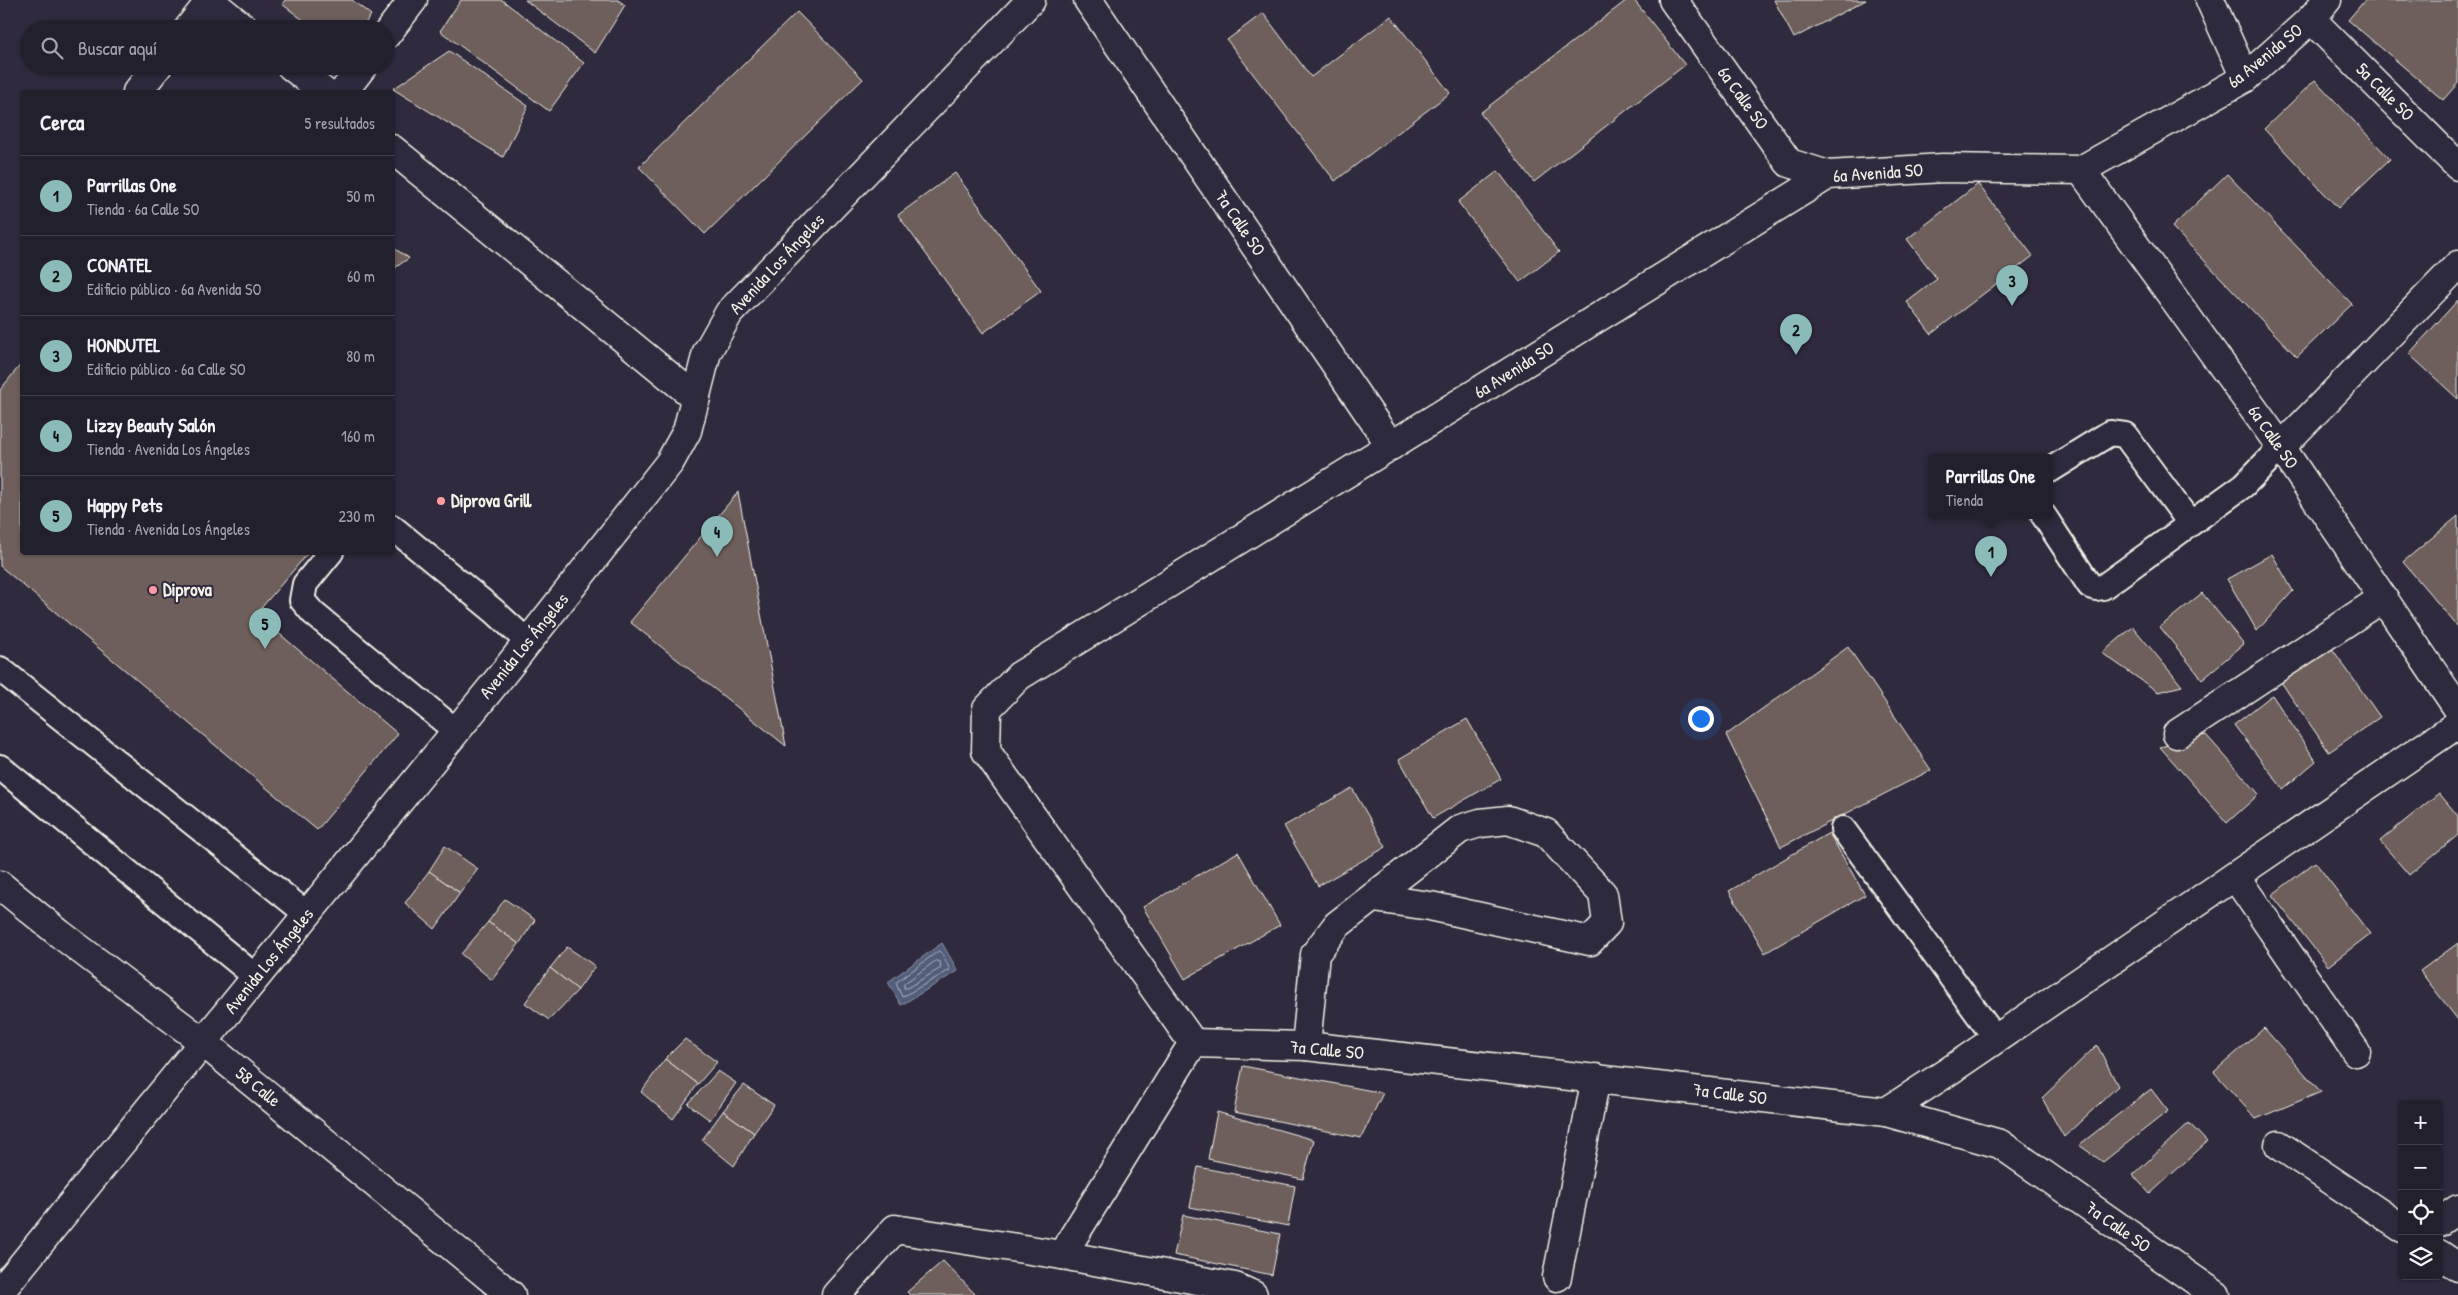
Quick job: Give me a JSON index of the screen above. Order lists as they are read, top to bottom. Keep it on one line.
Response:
{"streets":{"street":["6a Avenida SO","5a Calle SO","6a Calle SO","7a Calle SO","Avenida Los Ángeles","58 Calle"]},"crossings":[["6a Avenida SO","5a Calle SO"],["6a Avenida SO","6a Calle SO"],["6a Avenida SO","7a Calle SO"],["Avenida Los Ángeles","58 Calle"]],"places":["Diprova Grill","Diprova"],"page":{"search":"Buscar aquí","heading":["Cerca","5 resultados"],"list":[{"mark":"1","name":"Parrillas One","note":"Tienda · 6a Calle SO","value":"50 m"},{"mark":"2","name":"CONATEL","note":"Edificio público · 6a Avenida SO","value":"60 m"},{"mark":"3","name":"HONDUTEL","note":"Edificio público · 6a Calle SO","value":"80 m"},{"mark":"4","name":"Lizzy Beauty Salón","note":"Tienda · Avenida Los Ángeles","value":"160 m"},{"mark":"5","name":"Happy Pets","note":"Tienda · Avenida Los Ángeles","value":"230 m"}],"pins":["3","2","4","1","5"],"popup":["Parrillas One","Tienda"],"map_buttons":["+","−"]}}
